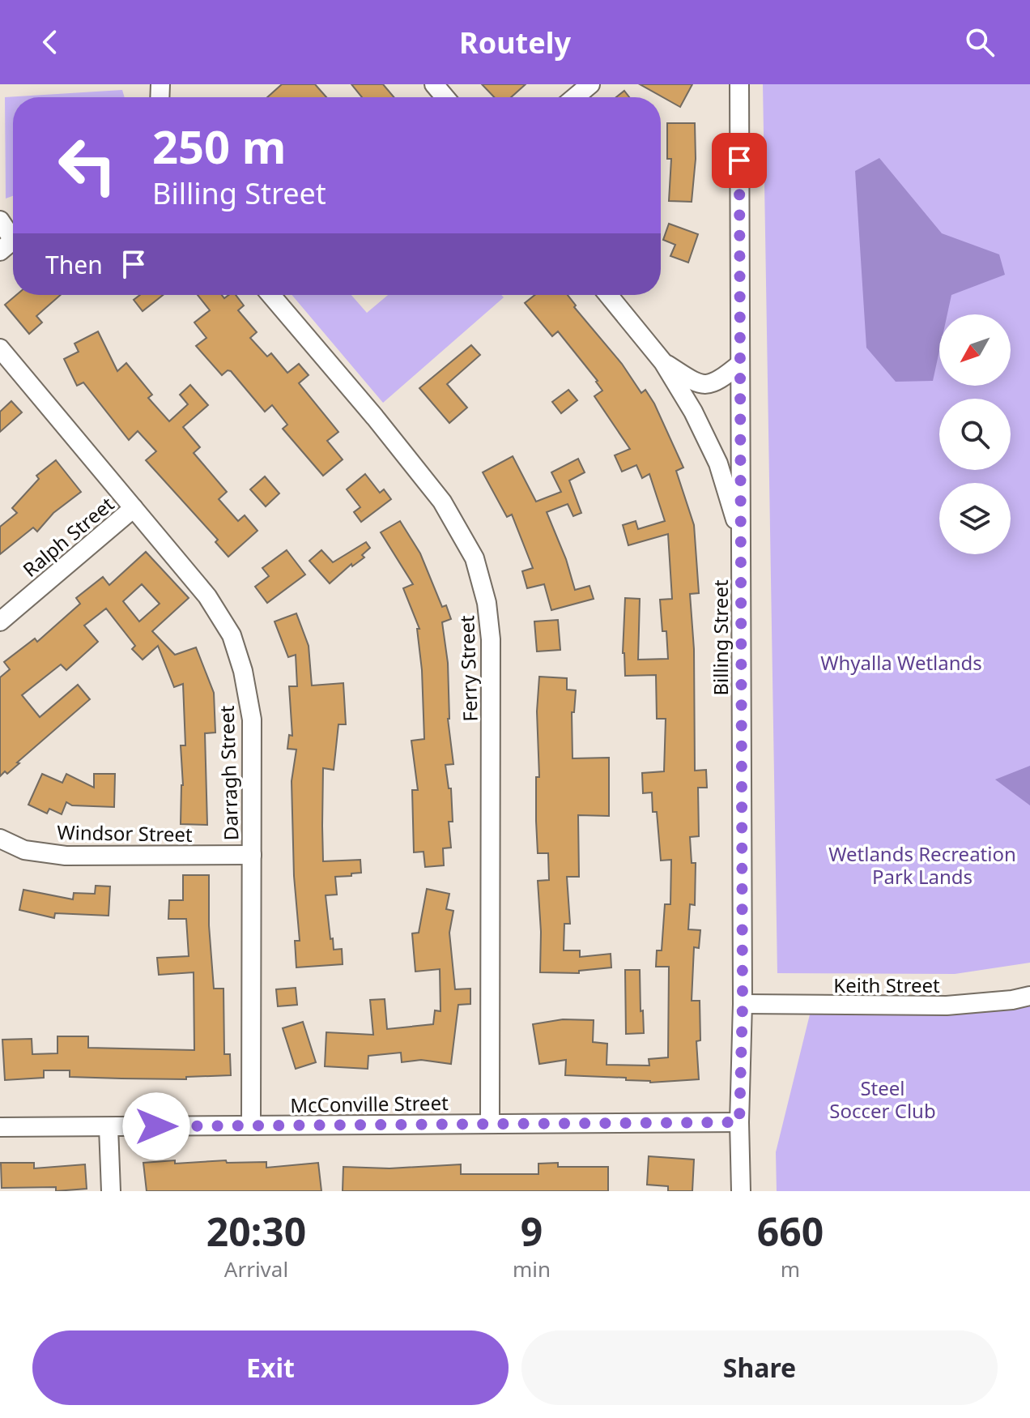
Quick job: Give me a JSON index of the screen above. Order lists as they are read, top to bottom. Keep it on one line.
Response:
{"streets":{"street":["Ralph Street","Billing Street","Ferry Street","Darragh Street","Windsor Street","Keith Street","McConville Street"]},"crossings":[["Ralph Street","Darragh Street"],["Billing Street","Keith Street"],["Billing Street","McConville Street"],["Ferry Street","McConville Street"],["Darragh Street","Windsor Street"],["Darragh Street","McConville Street"]],"parks":["Whyalla Wetlands","Wetlands Recreation Park Lands","Steel Soccer Club"],"north":"bottom left","page":{"header":"Routely","turn":["250 m","Billing Street"],"then":"Then","eta":["20:30","Arrival","9","min","660","m"],"buttons":["Exit","Share"]}}
